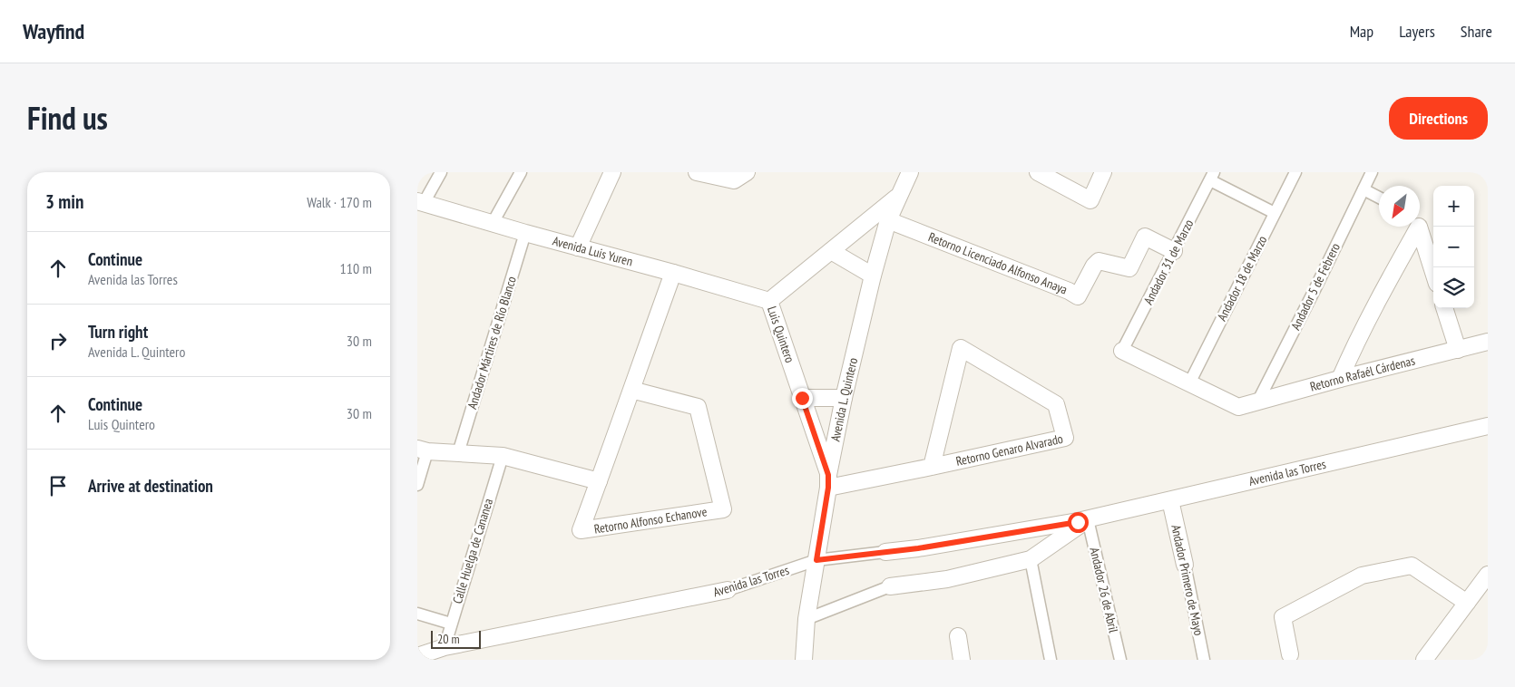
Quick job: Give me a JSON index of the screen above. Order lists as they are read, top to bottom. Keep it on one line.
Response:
{"streets":{"street":["Avenida Luis Yuren","Andador 31 de Marzo","Retorno Licenciado Alfonso Anaya","Andador 18 de Marzo","Andador 5 de Febrero","Luis Quintero","Andador Mártires de Río Blanco","Retorno Rafaél Cárdenas","Avenida L. Quintero","Retorno Genaro Alvarado","Avenida las Torres","Retorno Alfonso Echanove","Calle Huelga de Cananea","Andador Primero de Mayo","Andador 26 de Abril"]},"crossings":[["Avenida Luis Yuren","Luis Quintero"],["Avenida Luis Yuren","Andador Mártires de Río Blanco"],["Avenida Luis Yuren","Retorno Alfonso Echanove"],["Andador 31 de Marzo","Retorno Licenciado Alfonso Anaya"],["Retorno Licenciado Alfonso Anaya","Avenida L. Quintero"],["Andador 18 de Marzo","Retorno Rafaél Cárdenas"],["Andador 5 de Febrero","Retorno Rafaél Cárdenas"],["Luis Quintero","Avenida L. Quintero"],["Luis Quintero","Retorno Genaro Alvarado"],["Avenida L. Quintero","Retorno Genaro Alvarado"],["Avenida L. Quintero","Avenida las Torres"],["Avenida las Torres","Calle Huelga de Cananea"],["Avenida las Torres","Andador Primero de Mayo"],["Avenida las Torres","Andador 26 de Abril"]],"scale_bar":"20 m","north":"bottom left","page":{"header":"Wayfind","nav":["Map","Layers","Share"],"title":"Find us","buttons":"Directions","heading":["3 min","Walk · 170 m"],"map_buttons":["+","−"],"list":[["Continue","Avenida las Torres","110 m"],["Turn right","Avenida L. Quintero","30 m"],["Continue","Luis Quintero","30 m"],"Arrive at destination"],"scale":"20 m"}}
